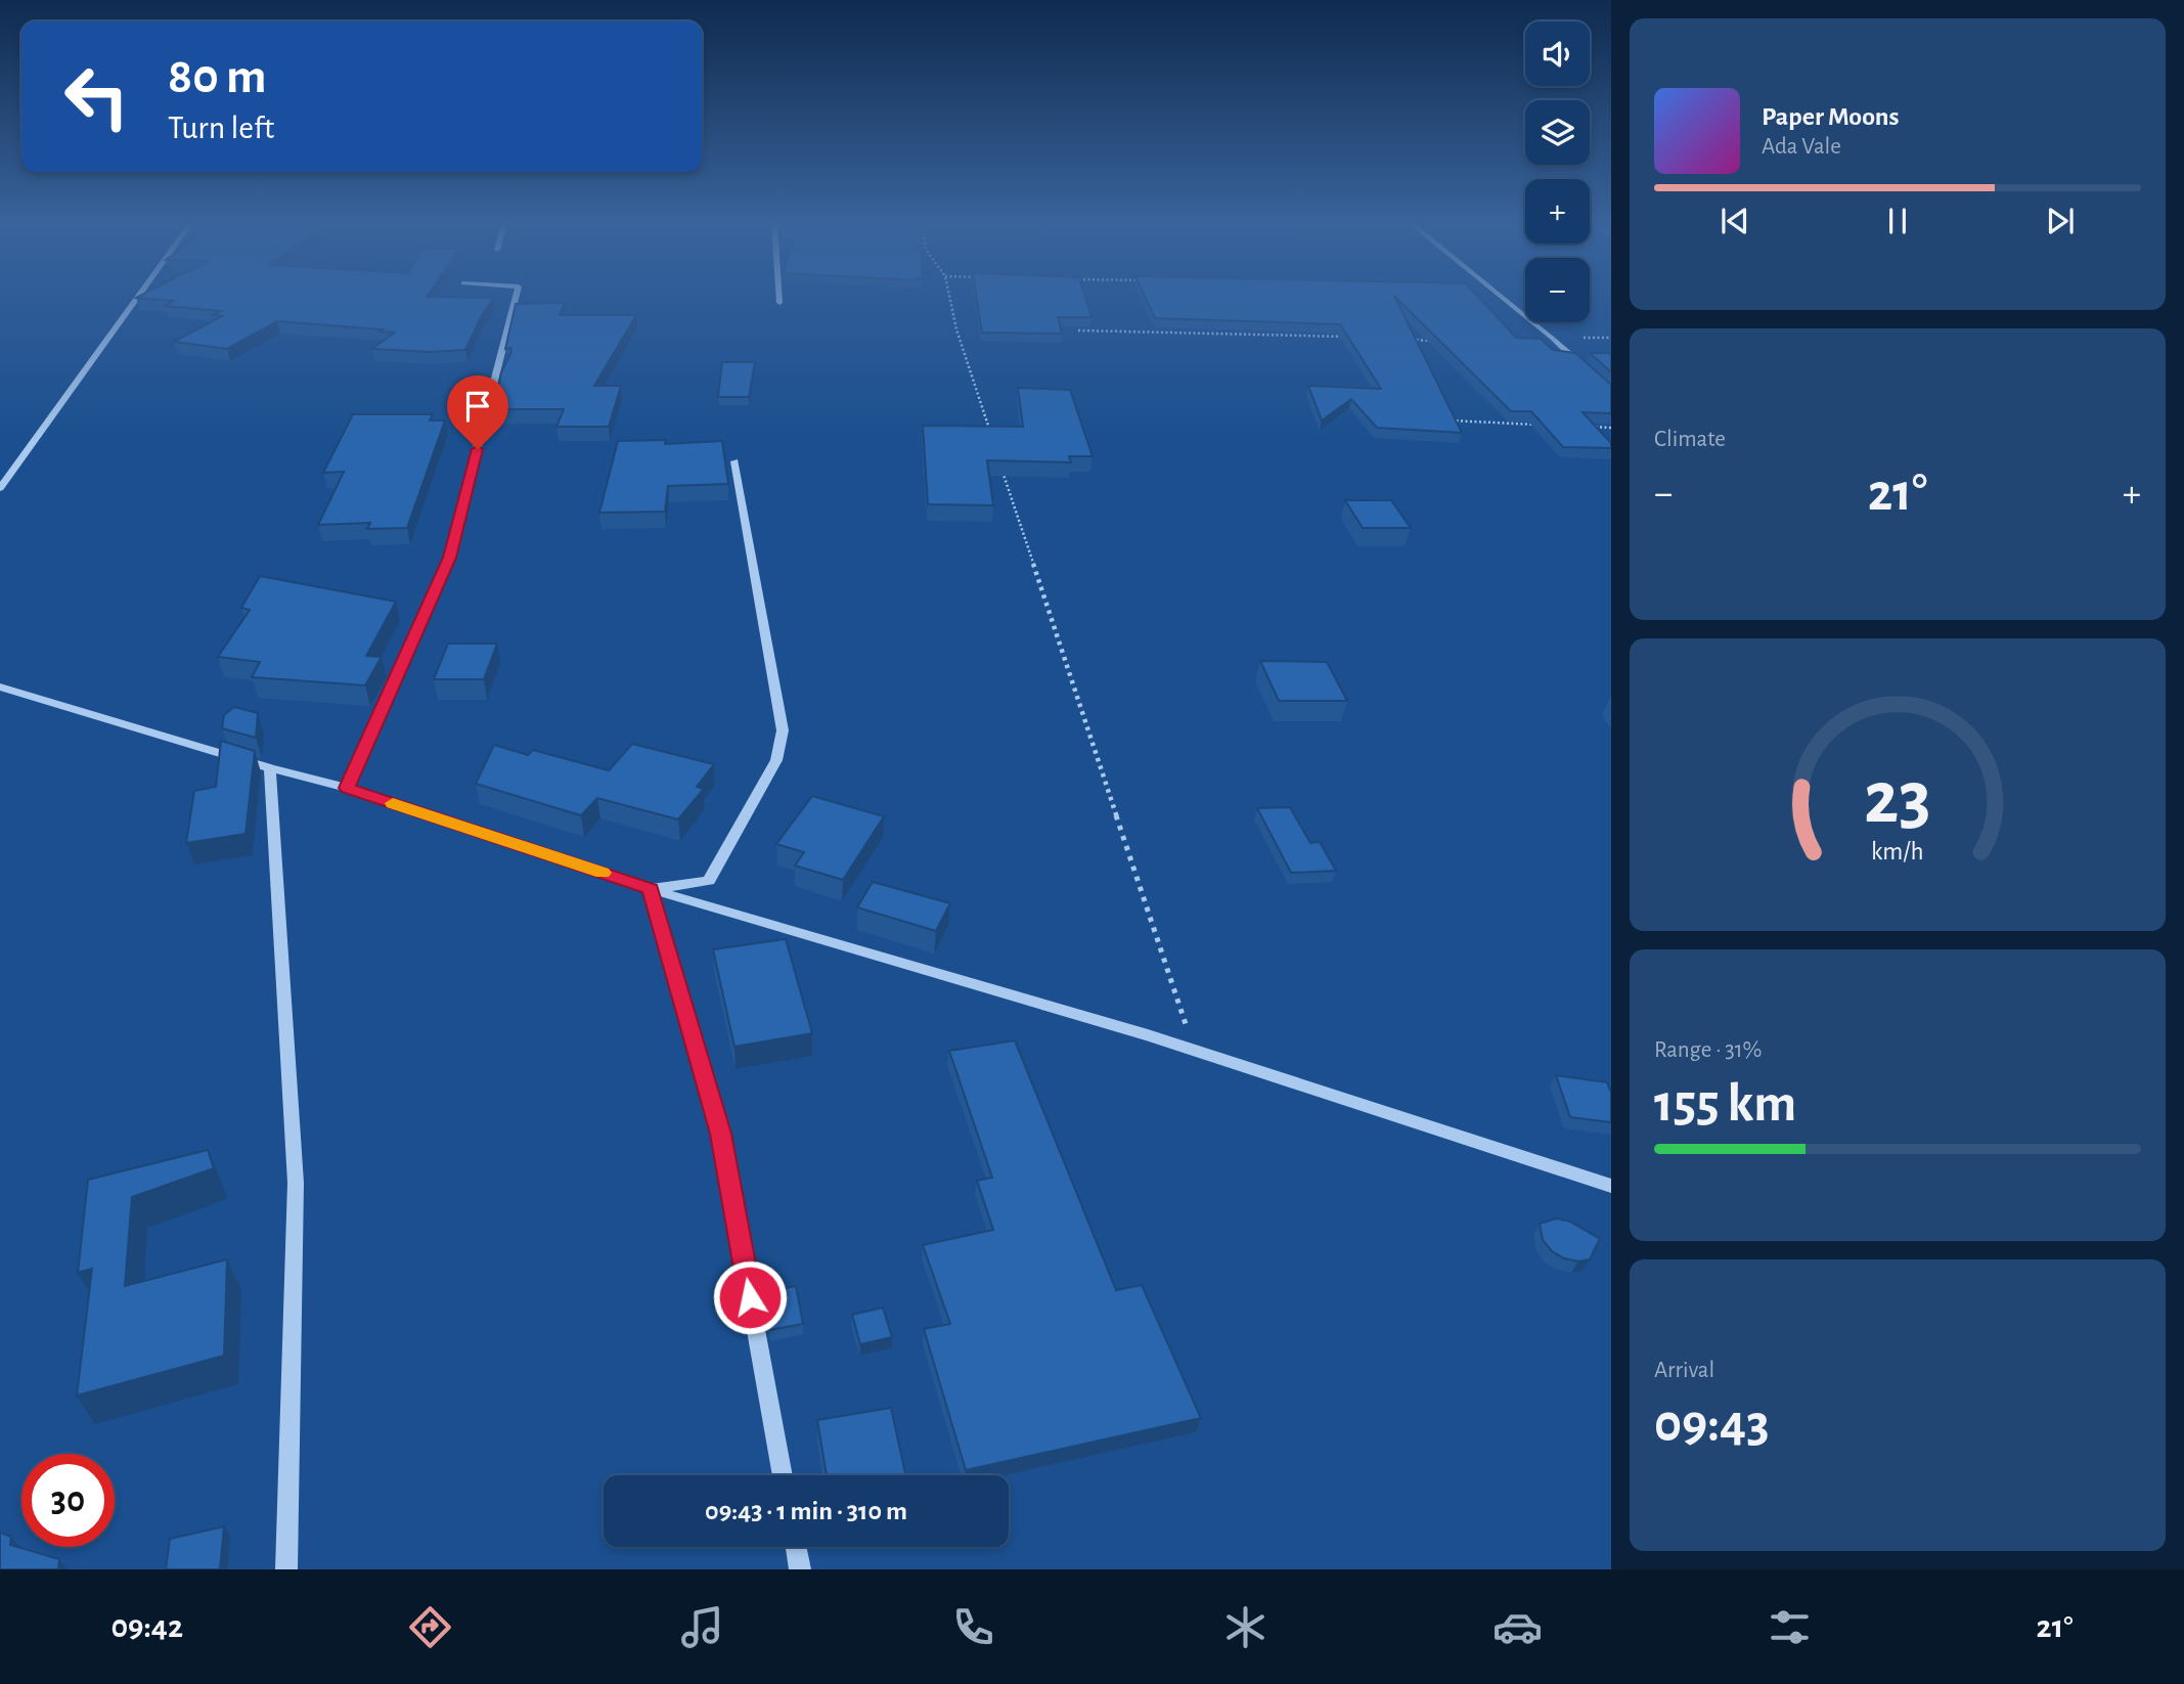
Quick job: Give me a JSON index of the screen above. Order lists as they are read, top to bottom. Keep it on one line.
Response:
{"page":{"map_buttons":["+","−"],"turn":["80 m","Turn left"],"song":["Paper Moons","Ada Vale"],"tile":["Climate",["Range · 31%","155 km"],["Arrival","09:43"]],"heat":["−","21°","+"],"limit":"30","trip":"09:43 · 1 min · 310 m","tabs":["09:42","21°"],"gauge":["23","km/h"]}}
